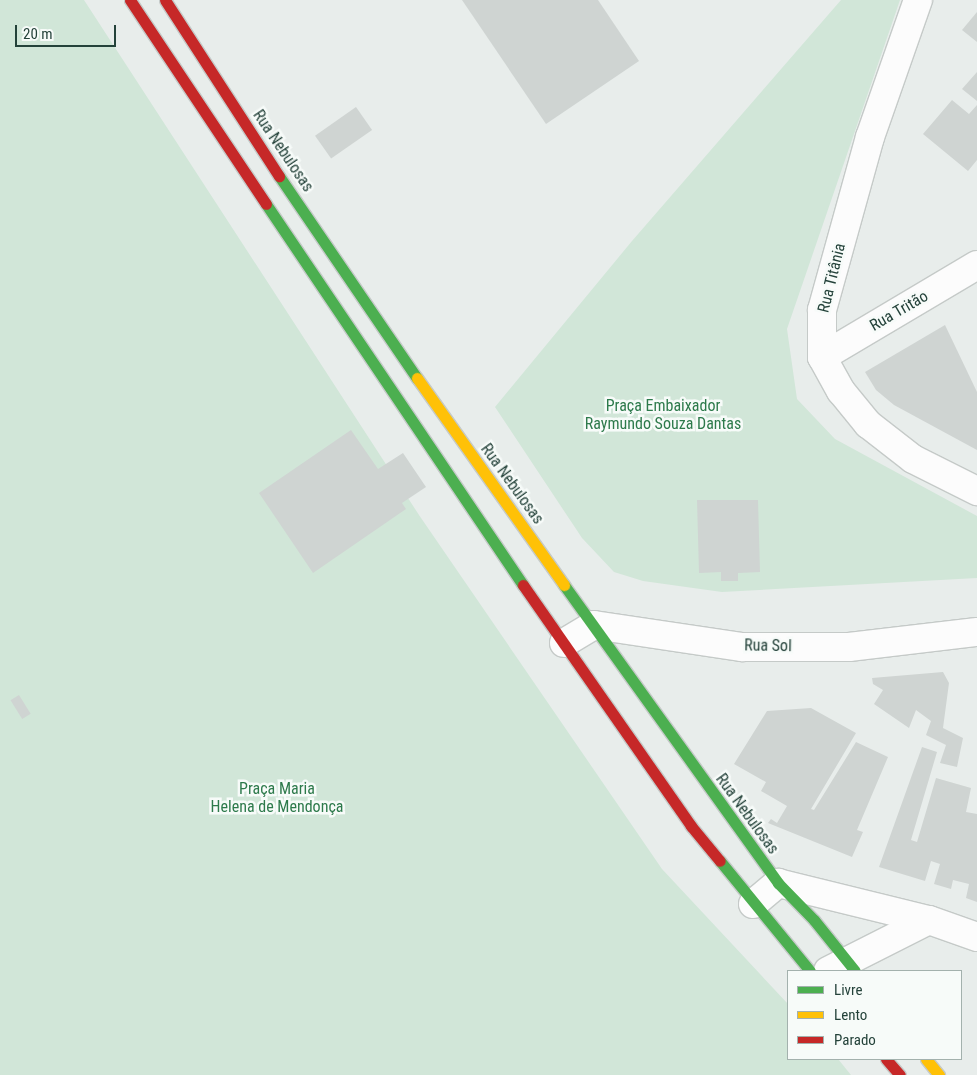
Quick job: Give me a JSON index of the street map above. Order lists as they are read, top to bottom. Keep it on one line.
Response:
{"streets":{"street":["Rua Nebulosas","Rua Titânia","Rua Tritão","Rua Sol"]},"crossings":[["Rua Nebulosas","Rua Sol"],["Rua Titânia","Rua Tritão"]],"parks":["Praça Embaixador Raymundo Souza Dantas","Praça Maria Helena de Mendonça"],"legend":["Livre","Lento","Parado"],"scale_bar":"20 m"}
